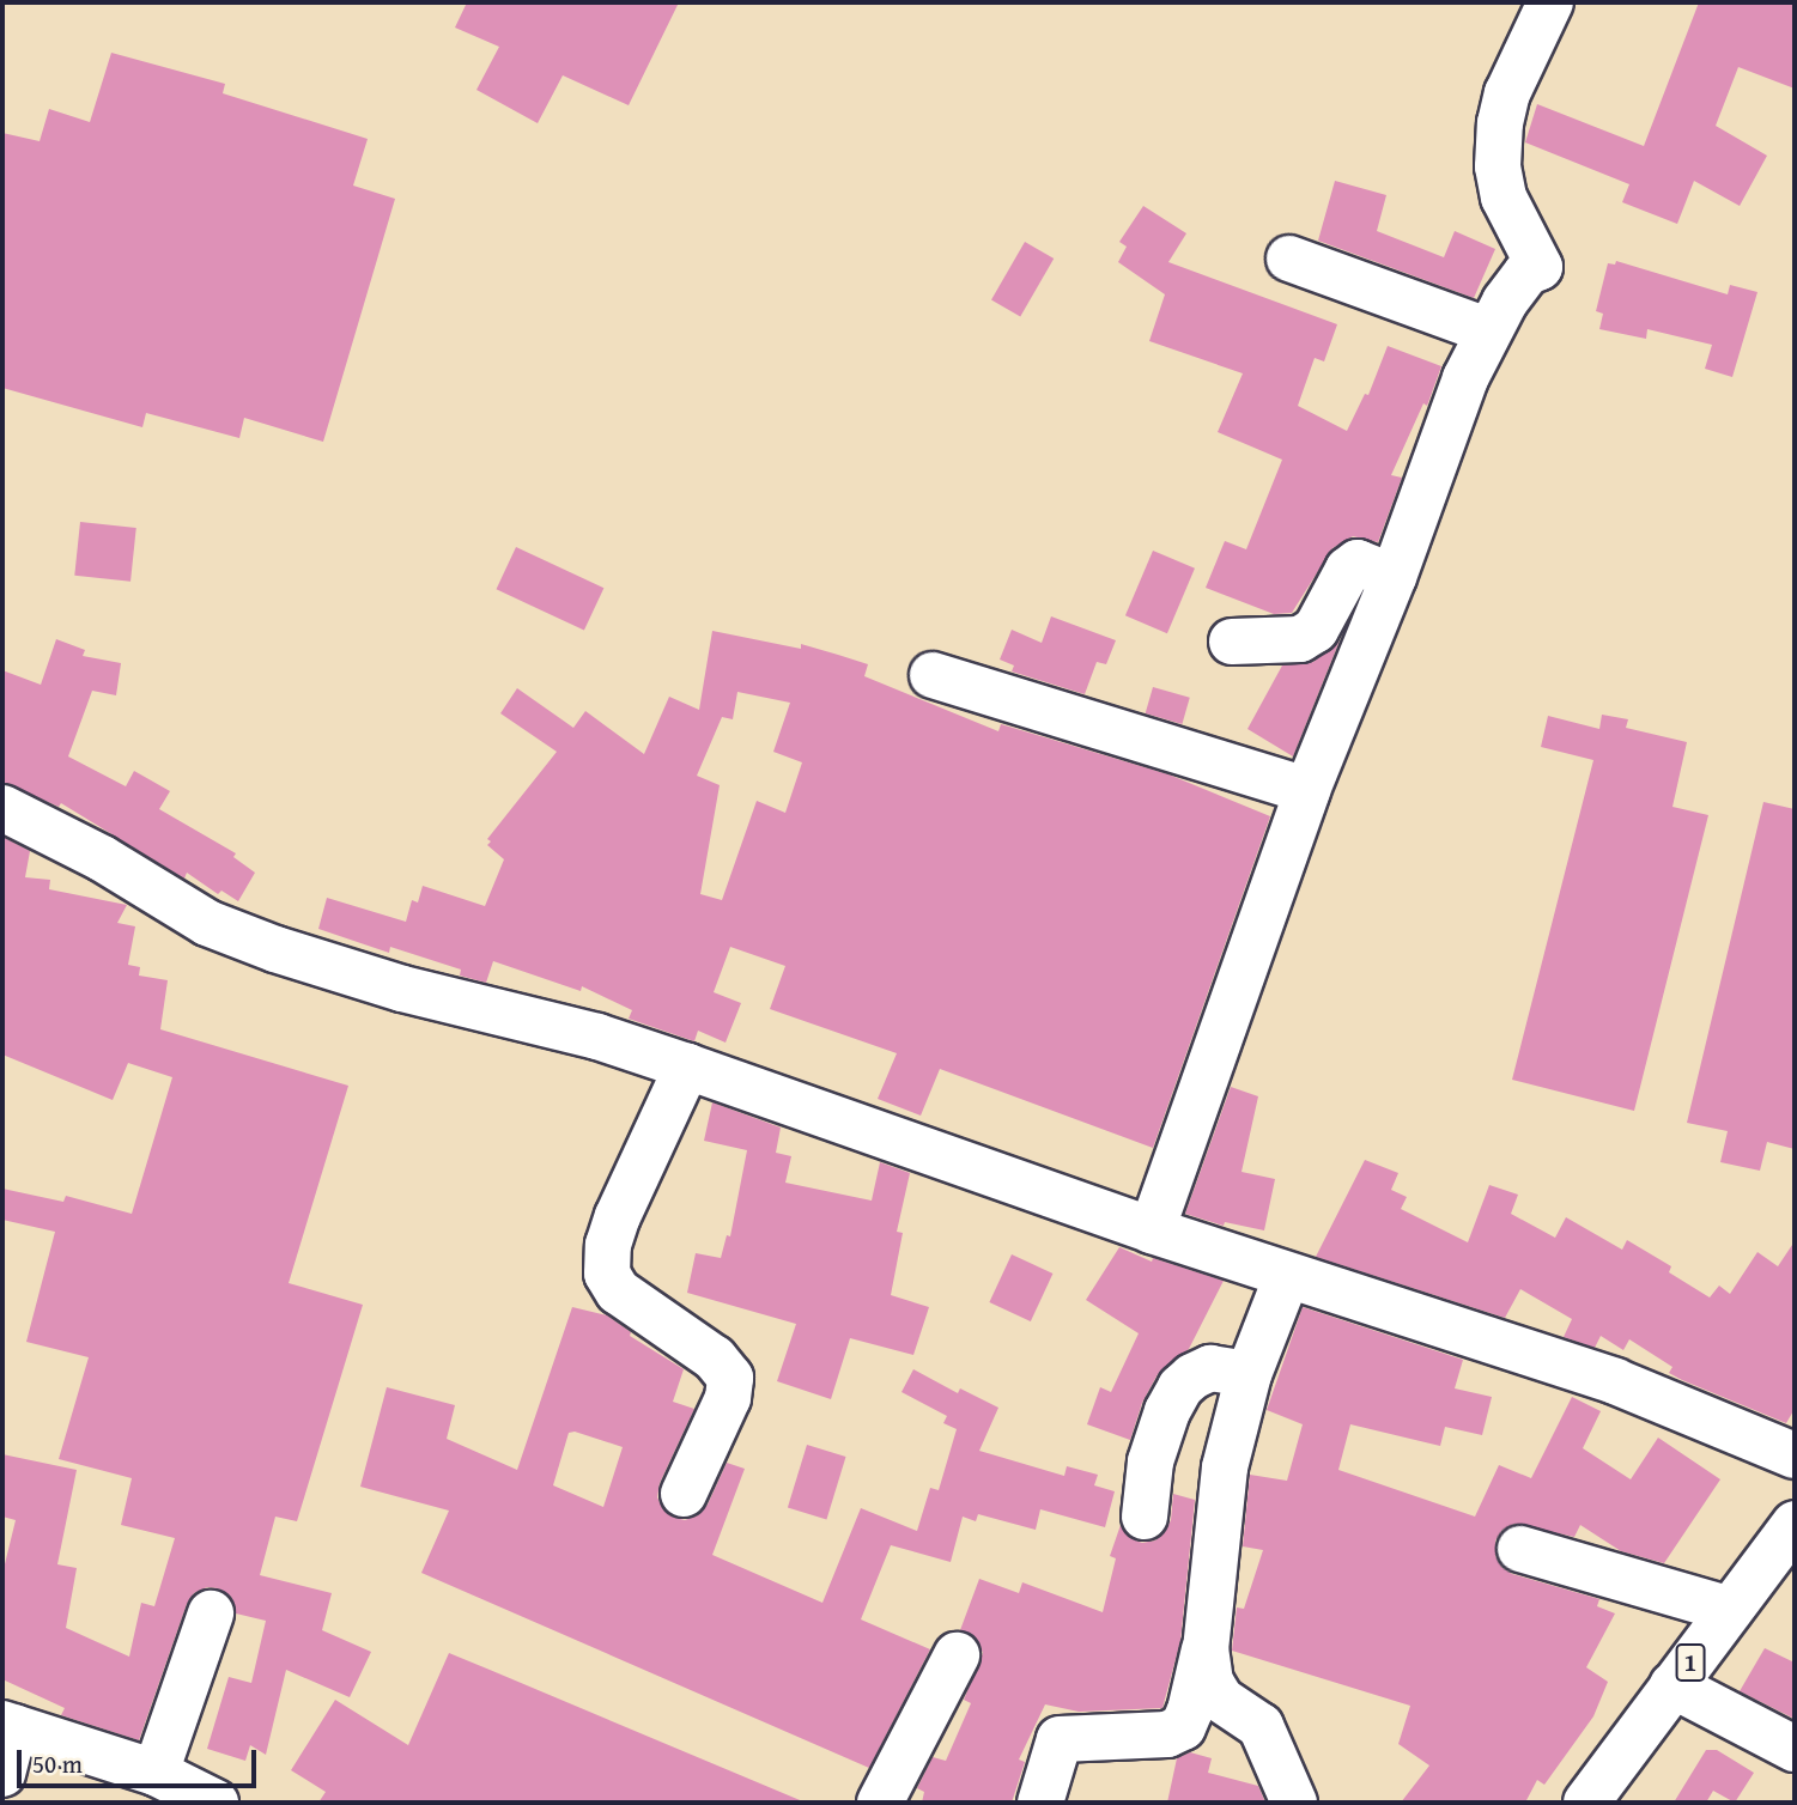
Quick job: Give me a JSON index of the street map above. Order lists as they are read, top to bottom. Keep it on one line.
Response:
{"streets":{"main road":["1"]},"scale_bar":"50 m"}
